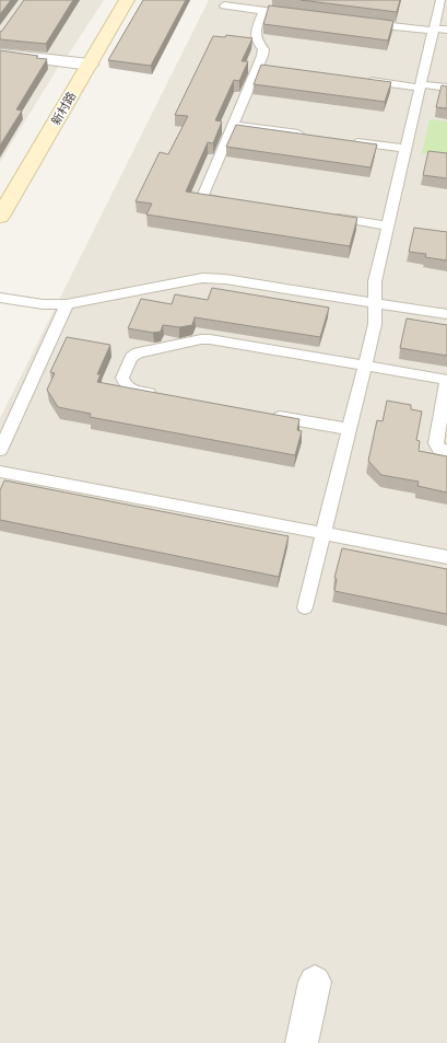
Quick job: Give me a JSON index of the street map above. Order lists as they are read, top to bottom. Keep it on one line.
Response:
{"streets":{"street":["新村路"]}}
